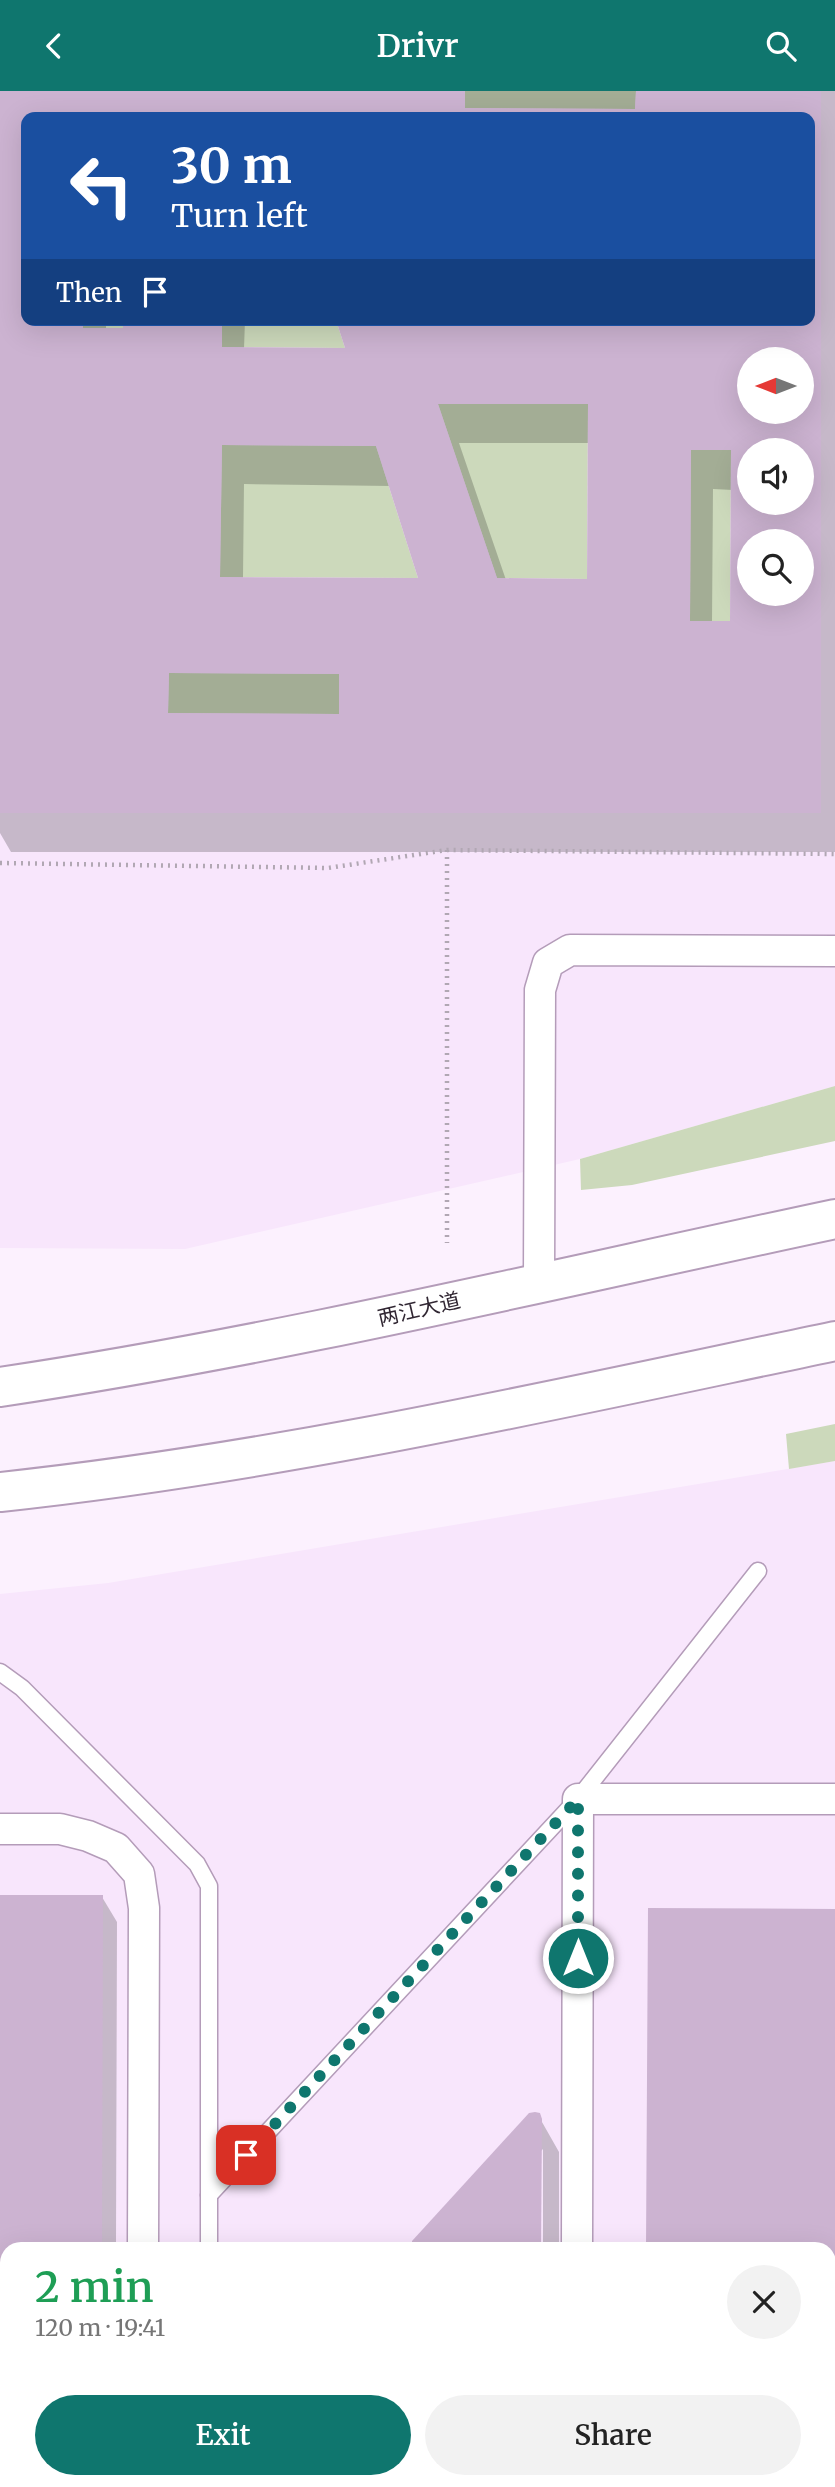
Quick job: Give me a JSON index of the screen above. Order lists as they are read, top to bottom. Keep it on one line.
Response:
{"streets":{"highway":["两江大道"]},"north":"left","page":{"header":"Drivr","turn":["30 m","Turn left"],"then":"Then","heading":["2 min","120 m · 19:41"],"buttons":["Exit","Share"]}}
